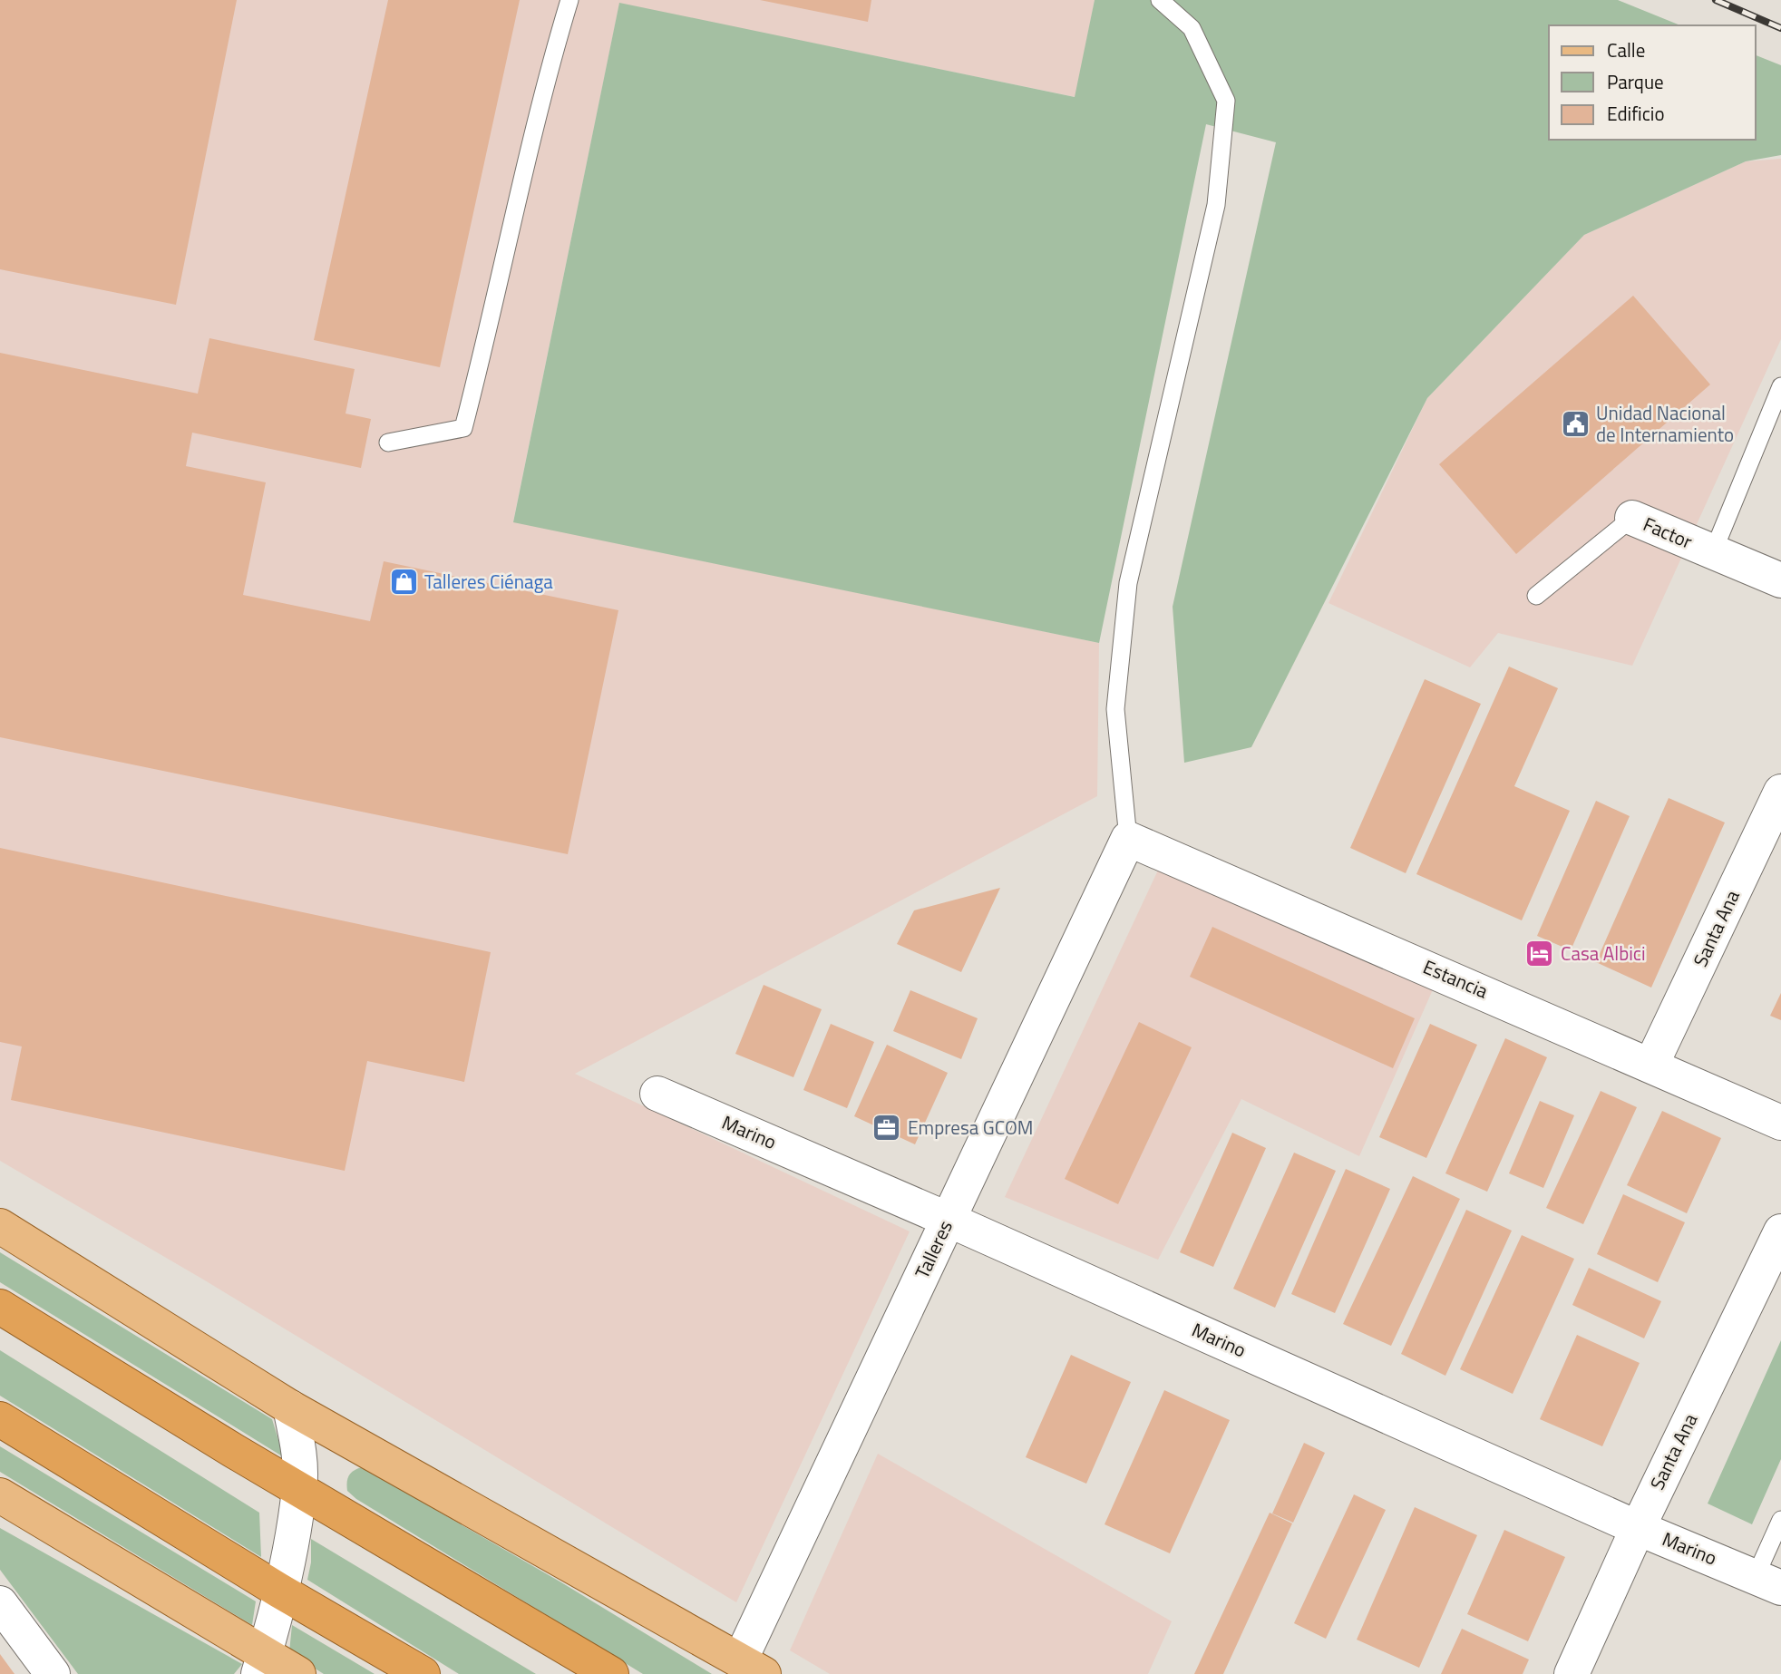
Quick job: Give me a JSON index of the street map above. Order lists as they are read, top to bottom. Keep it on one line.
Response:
{"streets":{"street":["Factor","Santa Ana","Estancia","Marino","Talleres"]},"crossings":[["Santa Ana","Estancia"],["Santa Ana","Marino"],["Estancia","Talleres"],["Marino","Talleres"]],"places":{"public building":["Unidad Nacional de Internamiento"],"shop":["Talleres Ciénaga"],"hotel":["Casa Albici"],"office":["Empresa GCOM"]},"legend":["Calle","Parque","Edificio"]}
